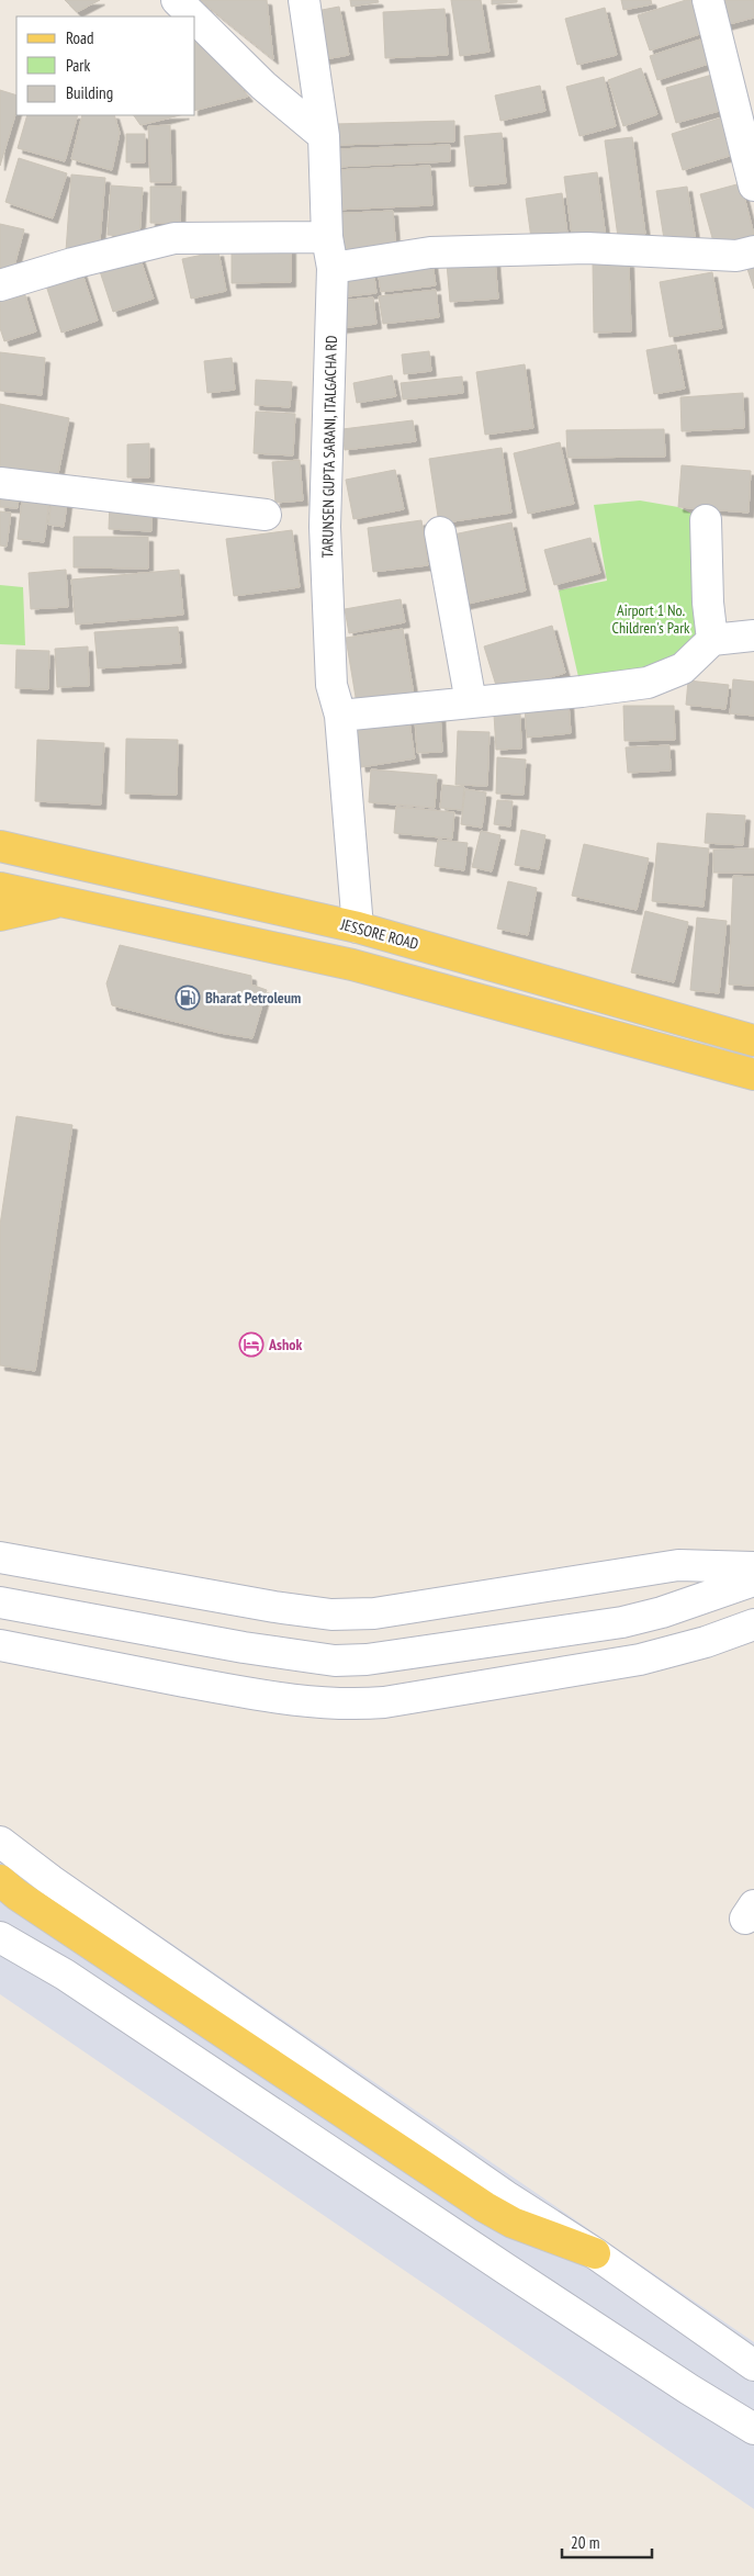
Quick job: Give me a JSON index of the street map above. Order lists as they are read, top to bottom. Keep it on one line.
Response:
{"streets":{"main road":["JESSORE ROAD"],"street":["TARUNSEN GUPTA SARANI, ITALGACHA RD"]},"crossings":[["TARUNSEN GUPTA SARANI, ITALGACHA RD","JESSORE ROAD"]],"parks":["Airport 1 No. Children's Park"],"places":{"fuel station":["Bharat Petroleum"],"hotel":["Ashok"]},"legend":["Road","Park","Building"],"scale_bar":"20 m"}
